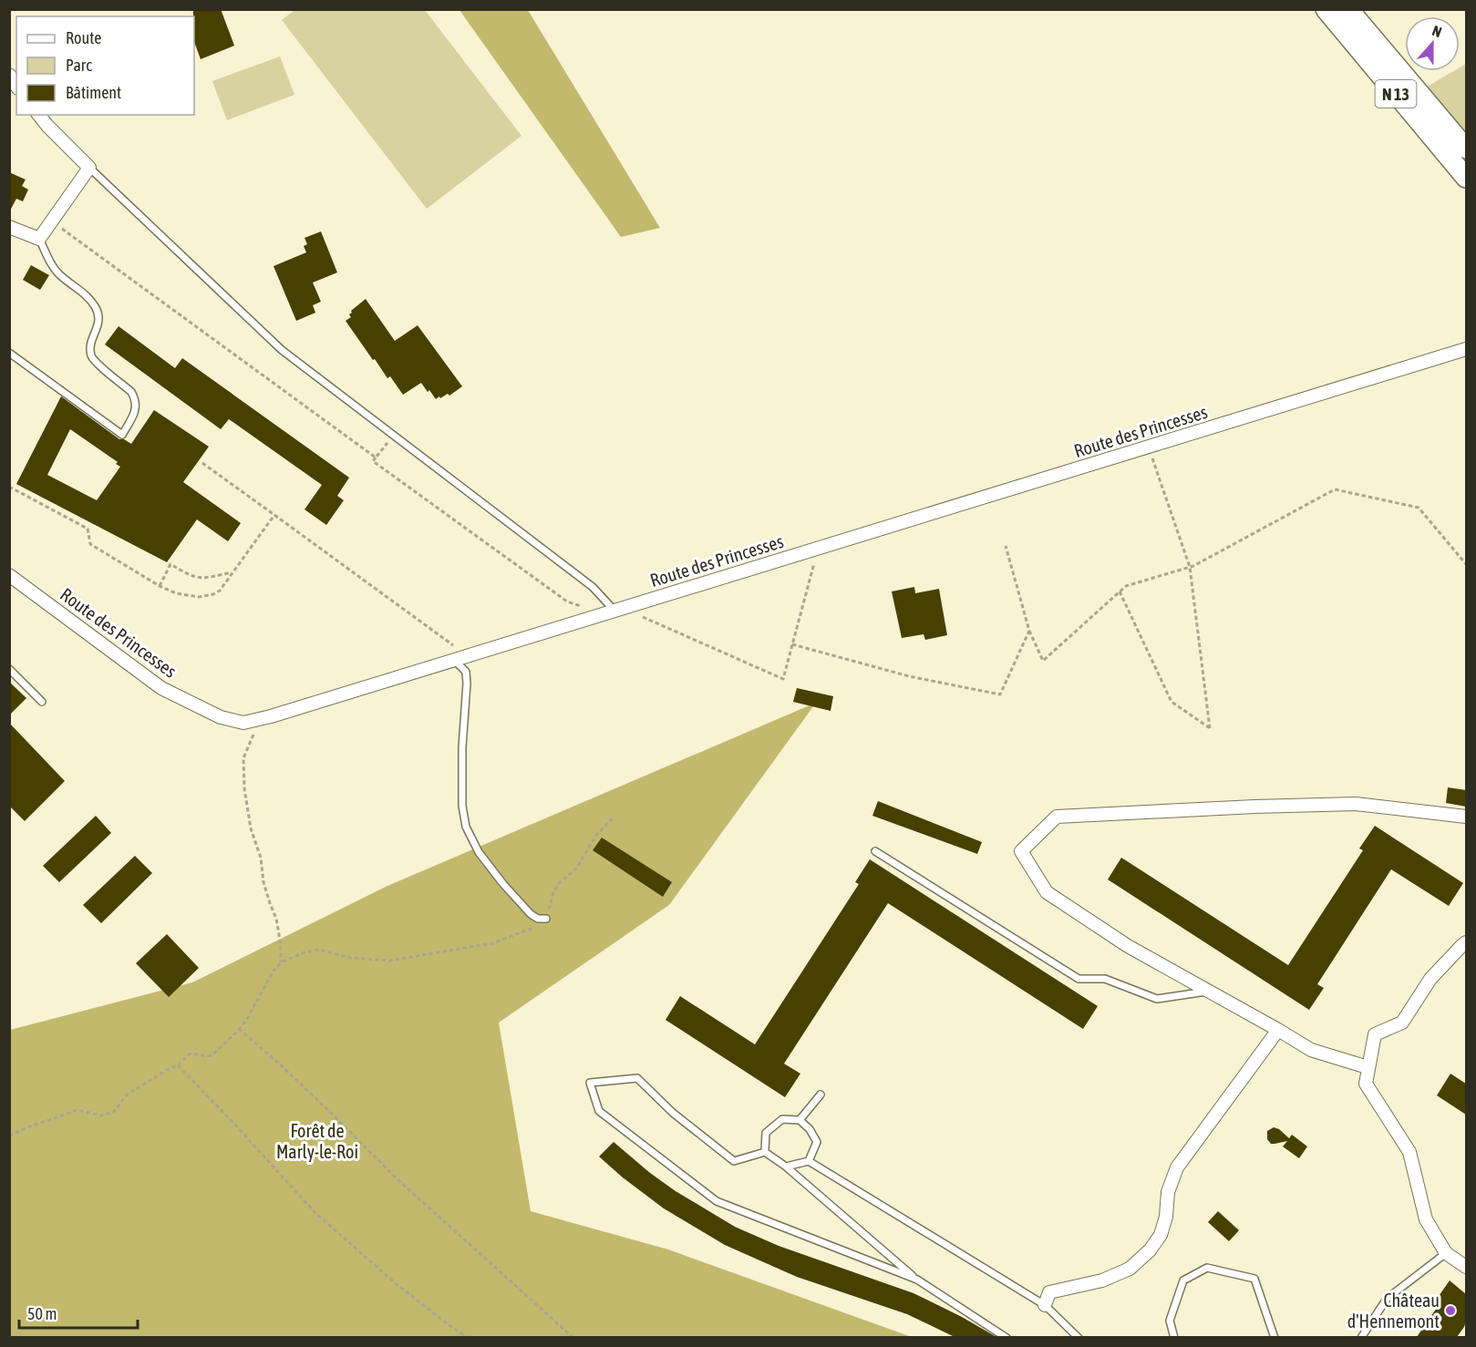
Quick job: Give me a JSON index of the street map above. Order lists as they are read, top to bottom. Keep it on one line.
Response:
{"streets":{"main road":["N 13"],"street":["Route des Princesses"]},"parks":["Forêt de Marly-le-Roi"],"places":["Château d'Hennemont"],"legend":["Route","Parc","Bâtiment"],"scale_bar":"50 m","north":"top"}
